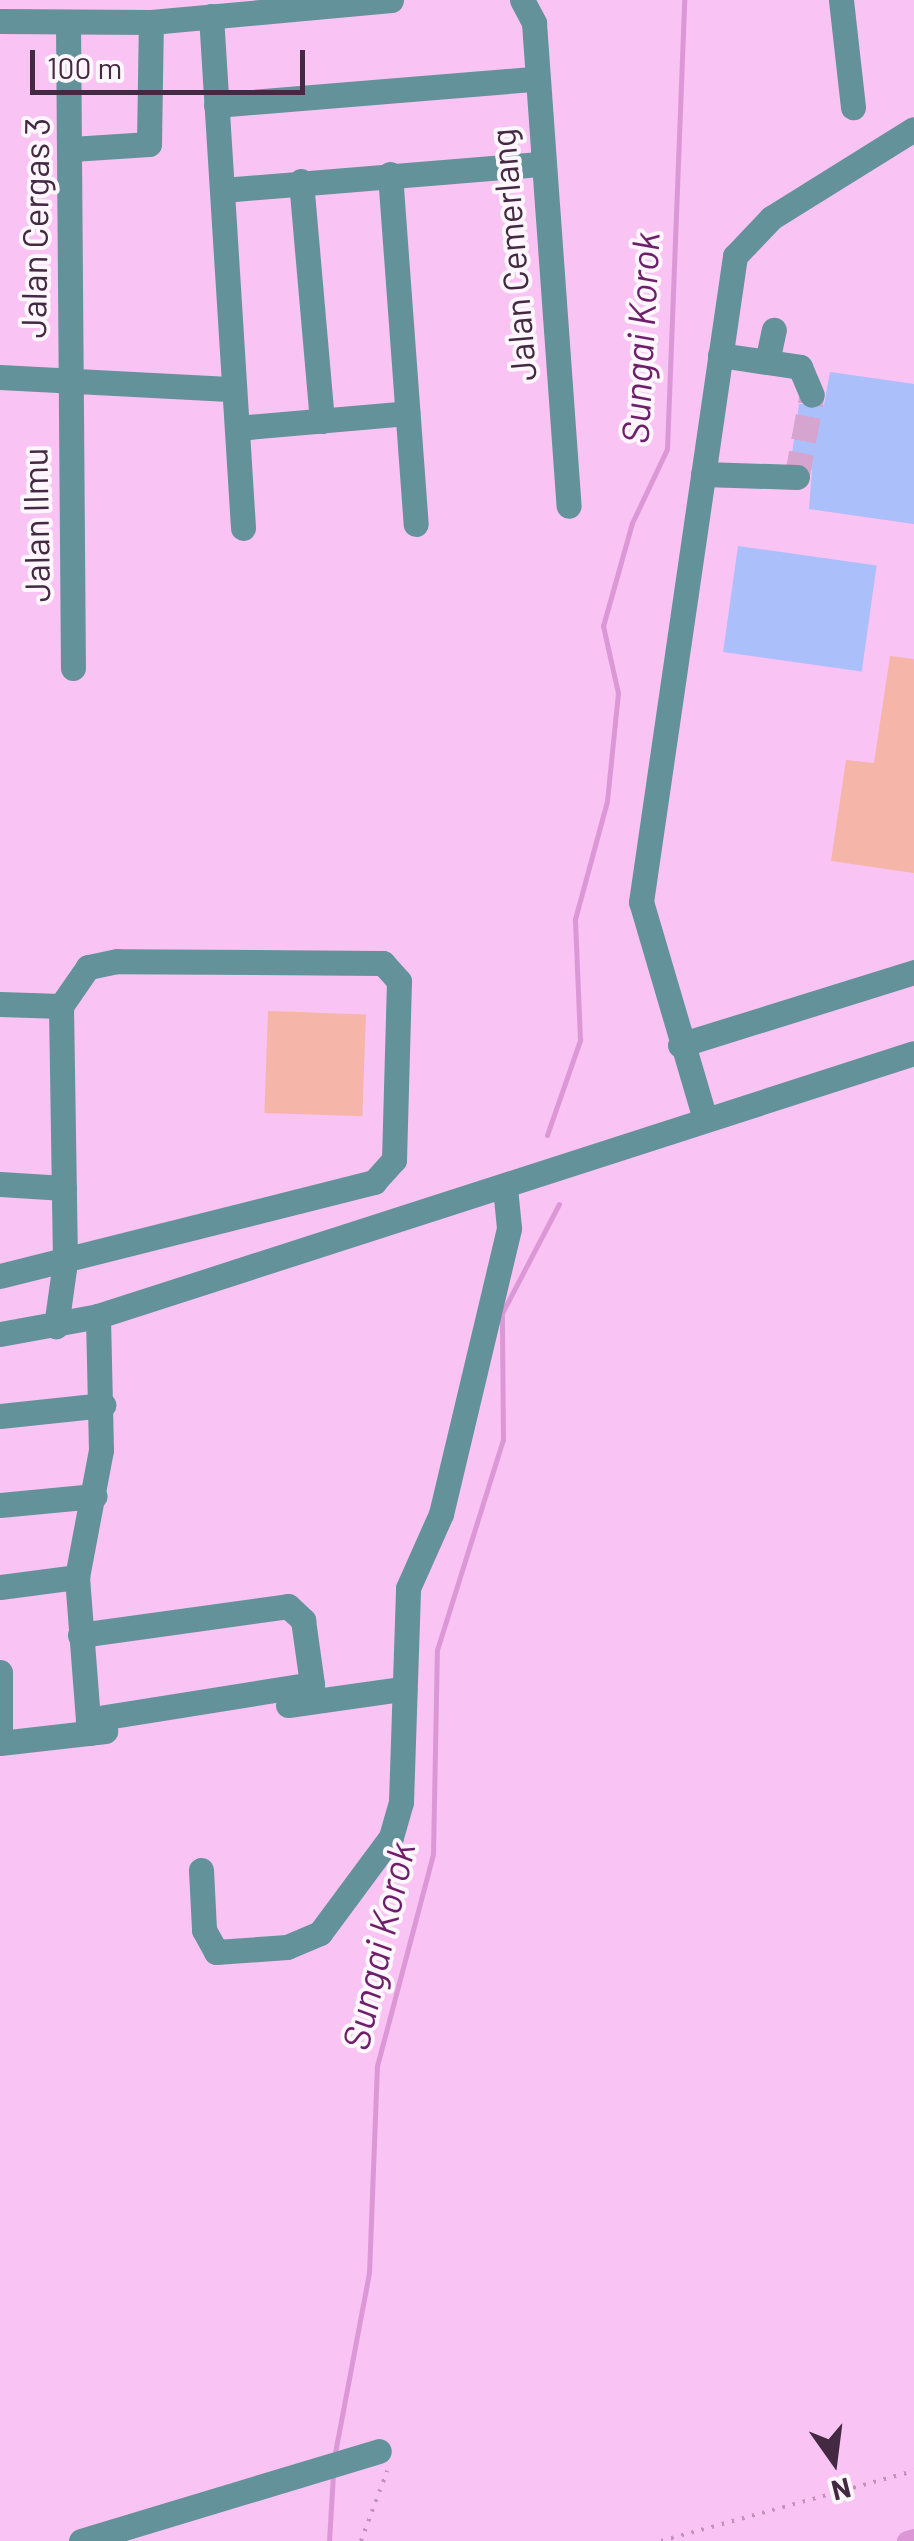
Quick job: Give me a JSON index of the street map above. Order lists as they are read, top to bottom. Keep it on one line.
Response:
{"streets":{"street":["Jalan Cergas 3","Jalan Cemerlang","Jalan Ilmu"]},"crossings":[["Jalan Cergas 3","Jalan Ilmu"]],"water":["Sungai Korok"],"scale_bar":"100 m","north":"bottom"}
